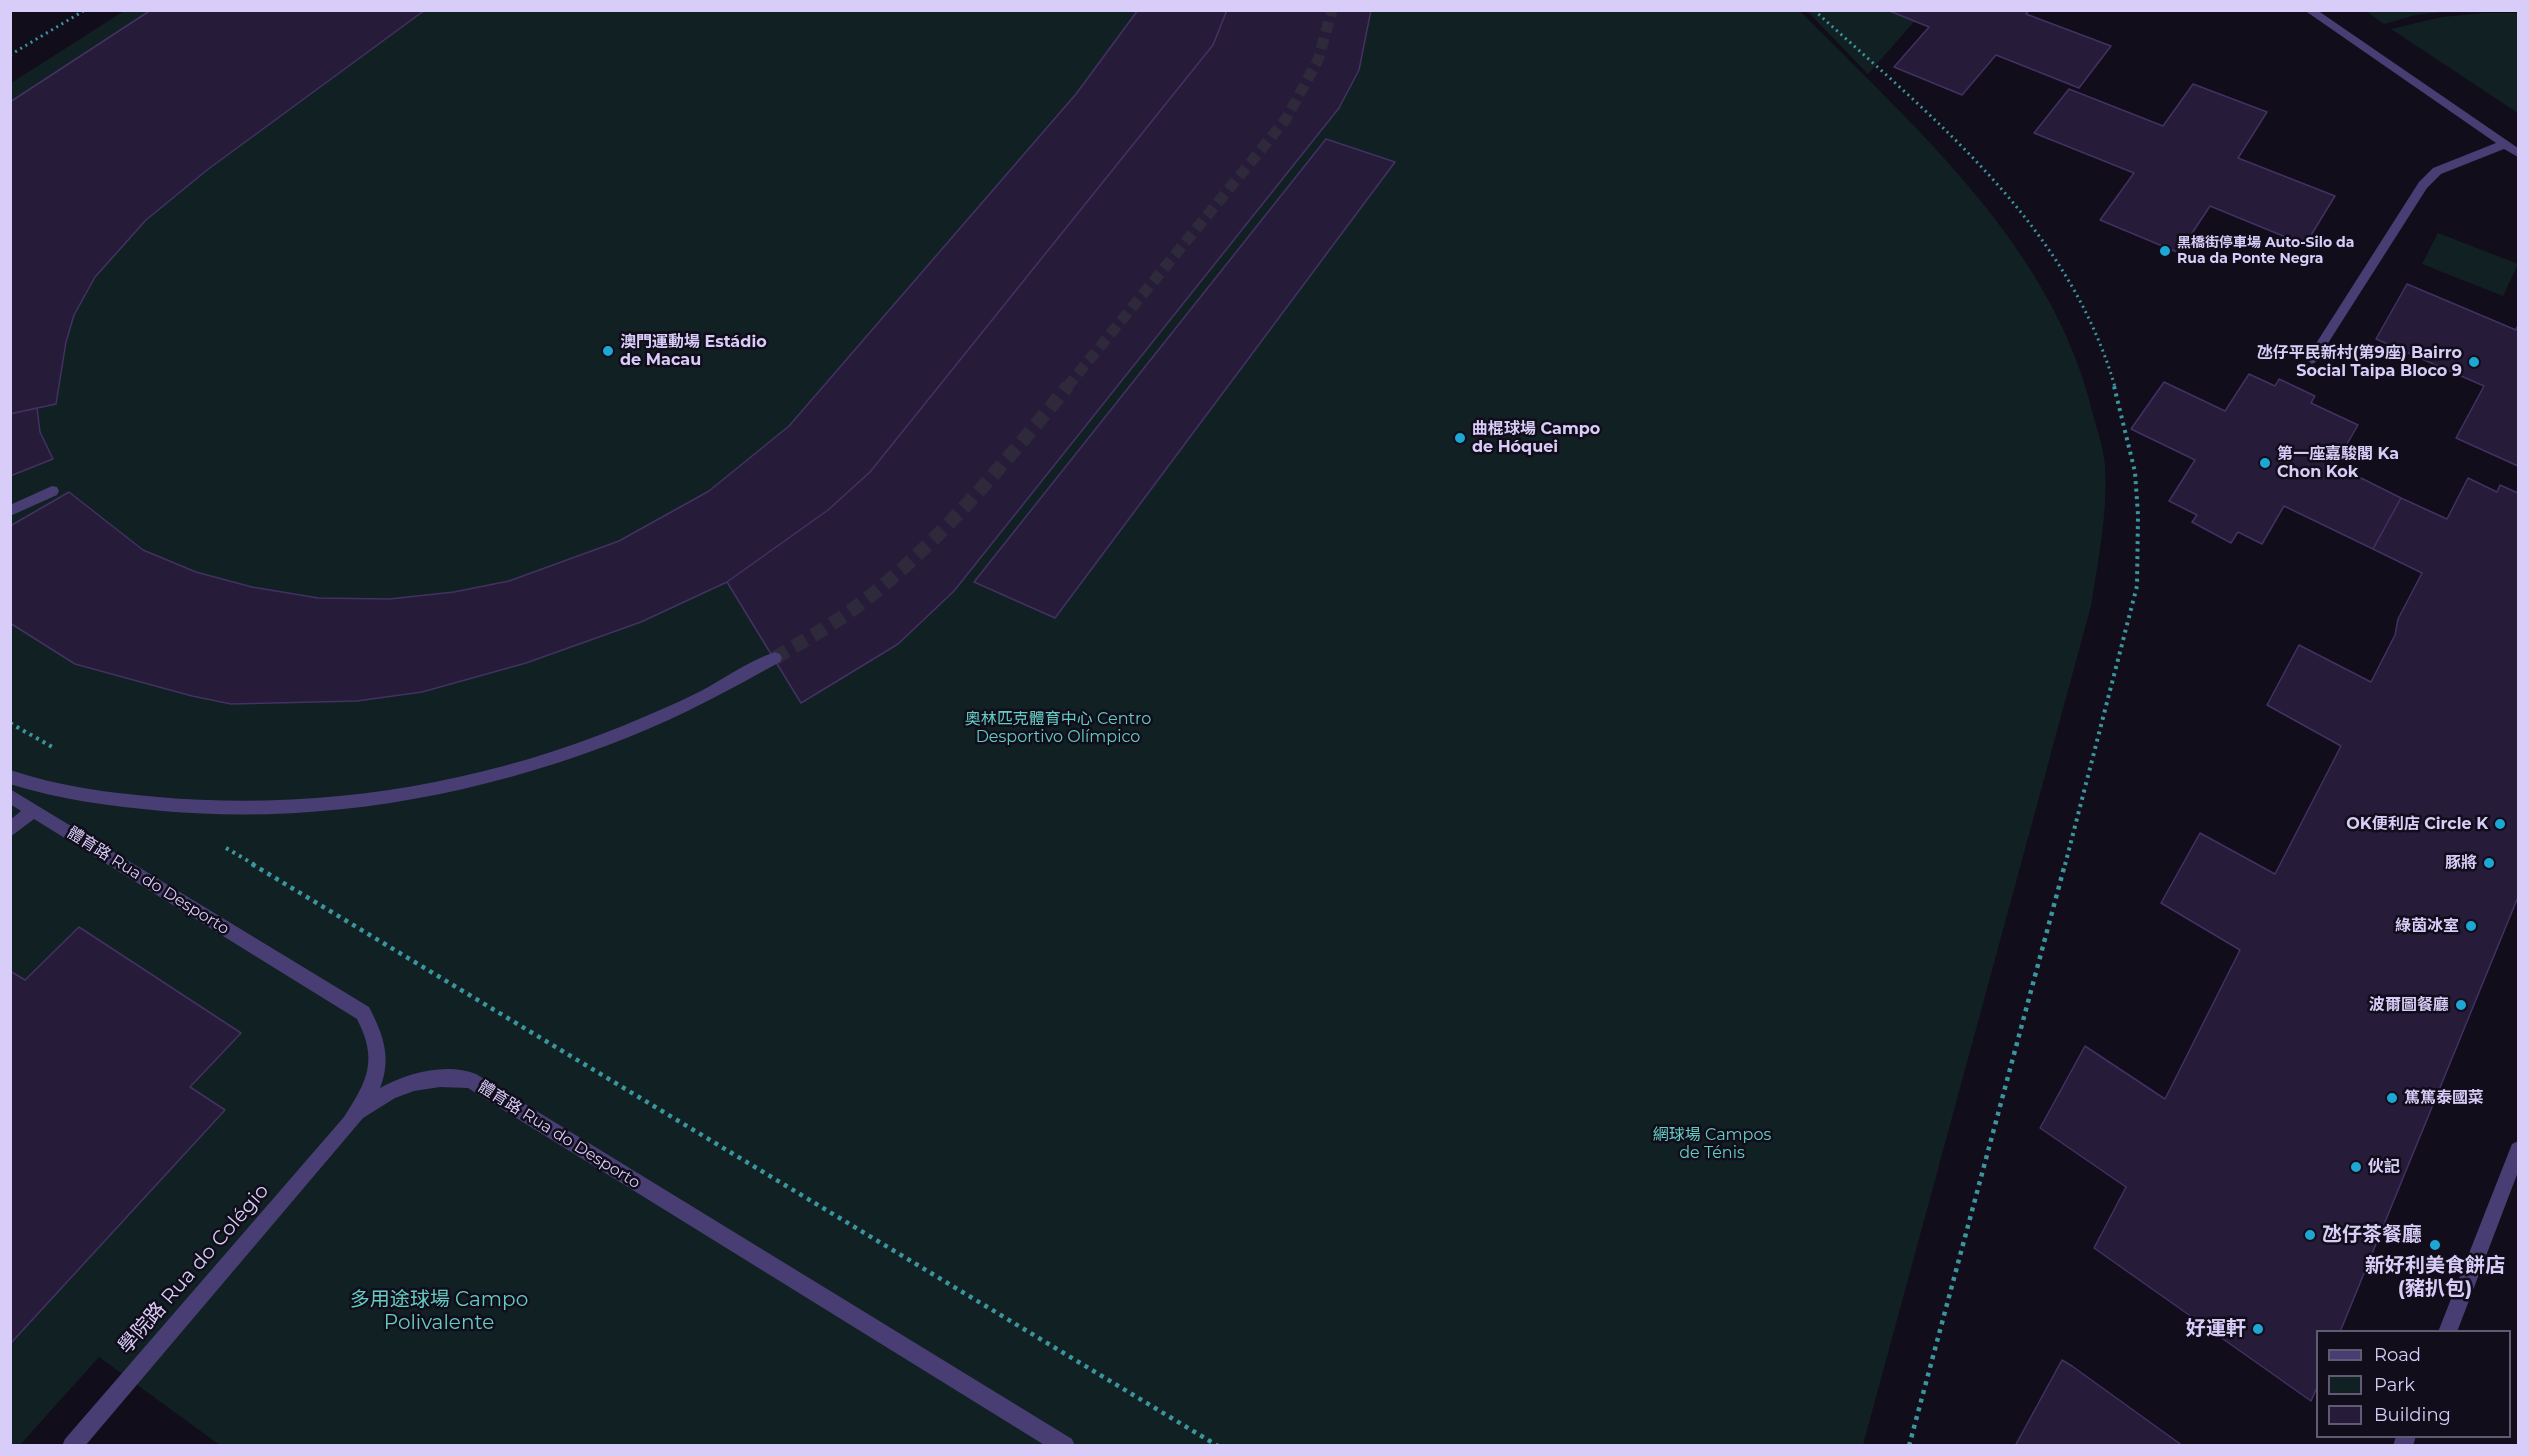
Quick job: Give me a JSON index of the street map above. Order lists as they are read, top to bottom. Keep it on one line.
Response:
{"streets":{"street":["體育路 Rua do Desporto","學院路 Rua do Colégio"]},"crossings":[["體育路 Rua do Desporto","學院路 Rua do Colégio"]],"parks":["奧林匹克體育中心 Centro Desportivo Olímpico","網球場 Campos de Ténis","多用途球場 Campo Polivalente"],"places":["黑橋街停車場 Auto-Silo da Rua da Ponte Negra","澳門運動場 Estádio de Macau","氹仔平民新村(第9座) Bairro Social Taipa Bloco 9","曲棍球場 Campo de Hóquei","第一座嘉駿閣 Ka Chon Kok","OK便利店 Circle K","豚將","綠茵冰室","波爾圖餐廳","篤篤泰國菜","伙記","氹仔茶餐廳","新好利美食餅店 (豬扒包)","好運軒"],"legend":["Road","Park","Building"]}
